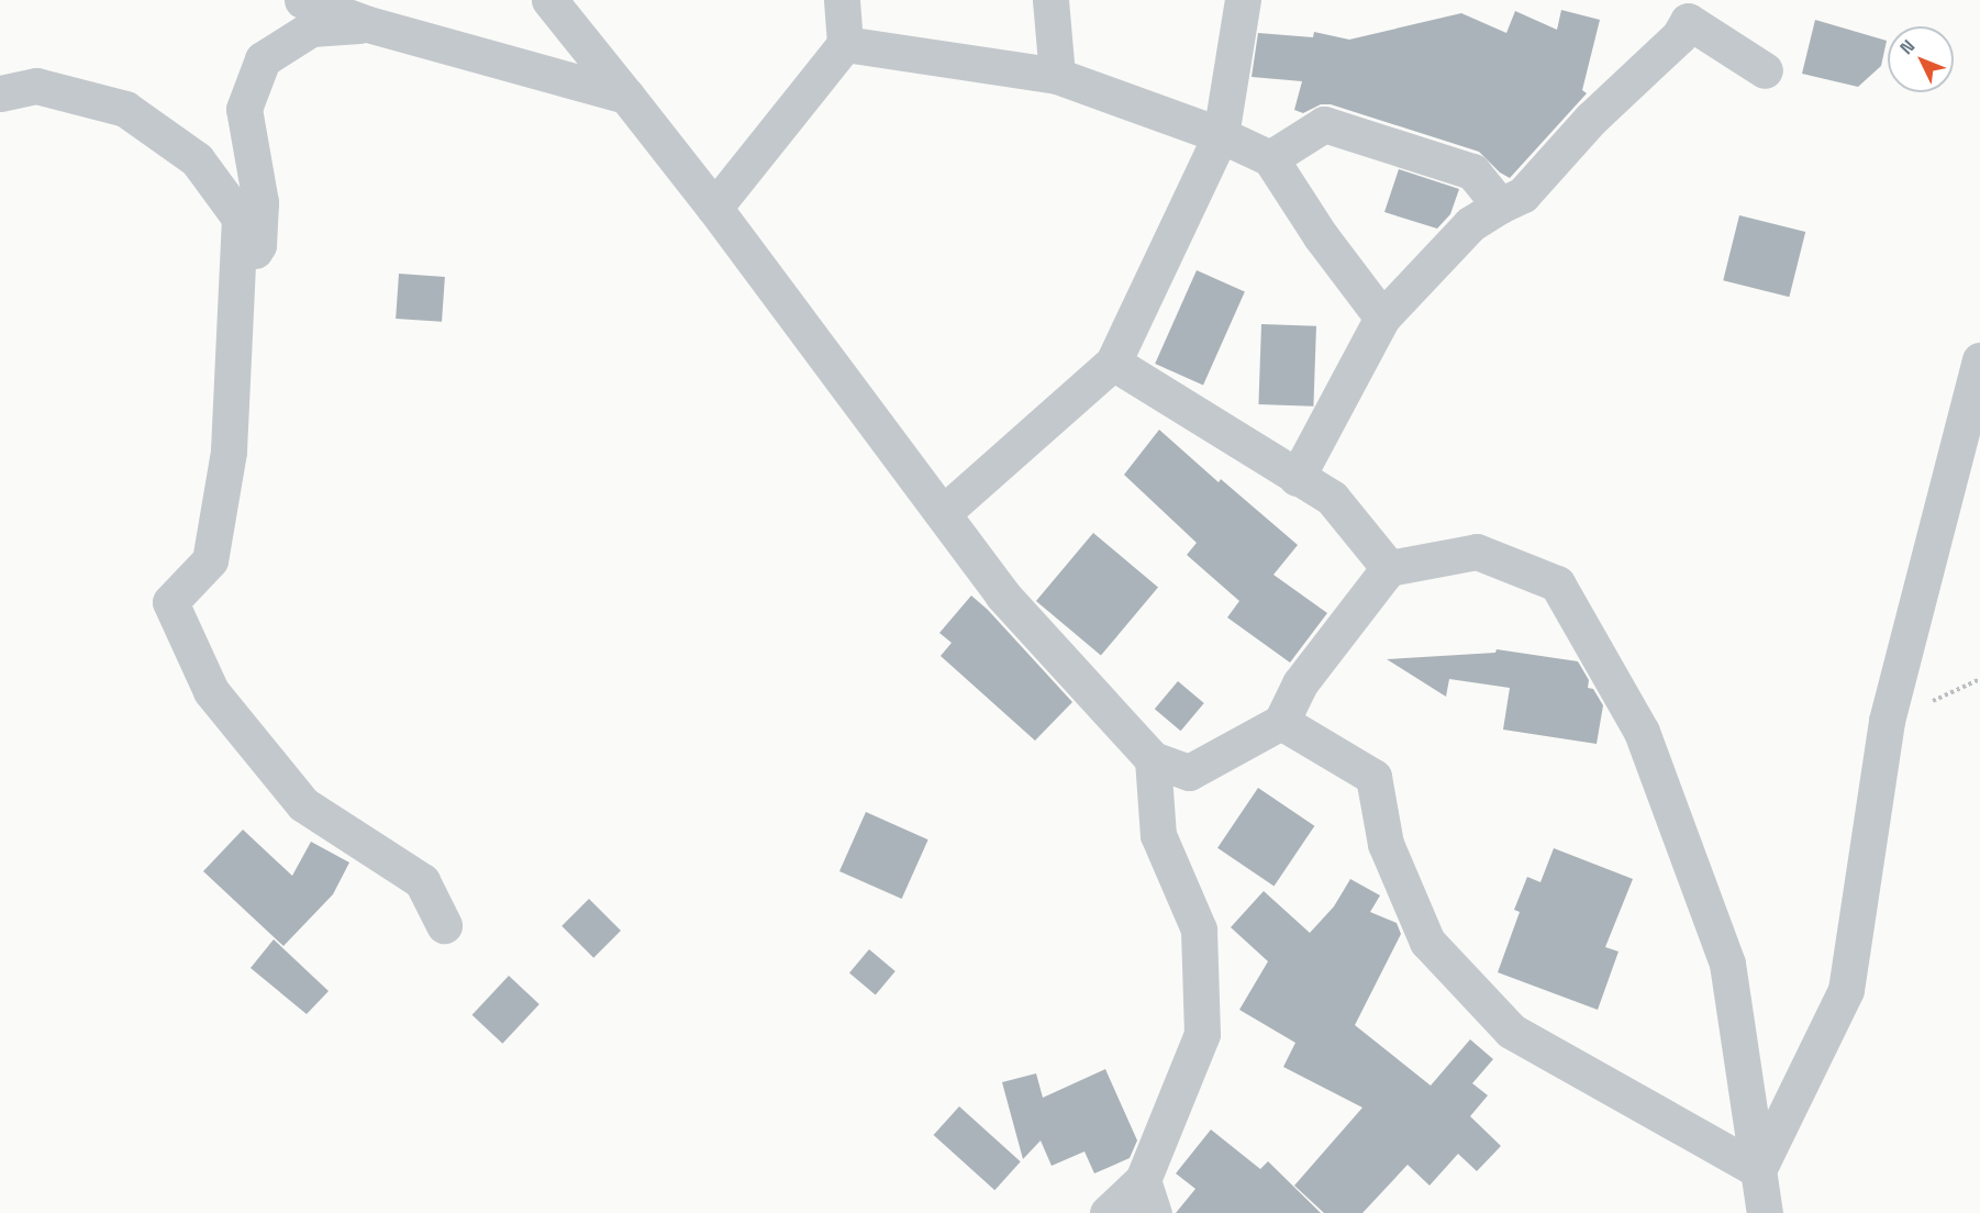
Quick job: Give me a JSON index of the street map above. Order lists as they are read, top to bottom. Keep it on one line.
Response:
{"north":"top left"}
